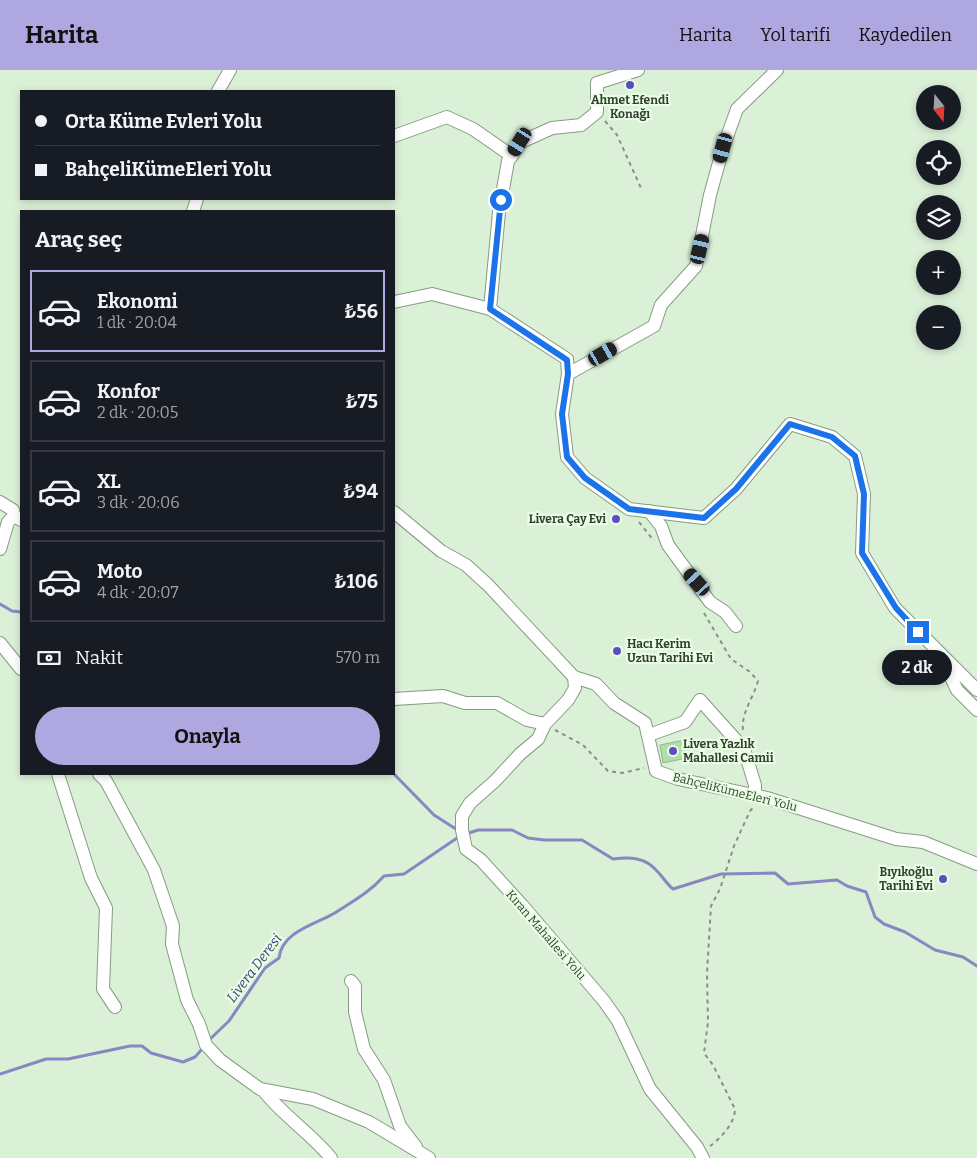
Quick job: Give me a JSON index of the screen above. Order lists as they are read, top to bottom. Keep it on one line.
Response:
{"streets":{"street":["BahçeliKümeEleri Yolu","Kıran Mahallesi Yolu"]},"crossings":[["BahçeliKümeEleri Yolu","Kıran Mahallesi Yolu"]],"water":["Livera Deresi"],"places":["Ahmet Efendi Konağı","Livera Çay Evi","Hacı Kerim Uzun Tarihi Evi","Livera Yazlık Mahallesi Camii","Bıyıkoğlu Tarihi Evi"],"north":"bottom","page":{"header":"Harita","nav":["Harita","Yol tarifi","Kaydedilen"],"map_buttons":["+","−"],"banner":["Orta Küme Evleri Yolu","BahçeliKümeEleri Yolu"],"heading":"Araç seç","list":[{"name":"Ekonomi","note":"1 dk · 20:04","value":"₺56"},{"name":"Konfor","note":"2 dk · 20:05","value":"₺75"},{"name":"XL","note":"3 dk · 20:06","value":"₺94"},{"name":"Moto","note":"4 dk · 20:07","value":"₺106"}],"pay":["Nakit","570 m"],"bubble":"2 dk","buttons":"Onayla"}}
